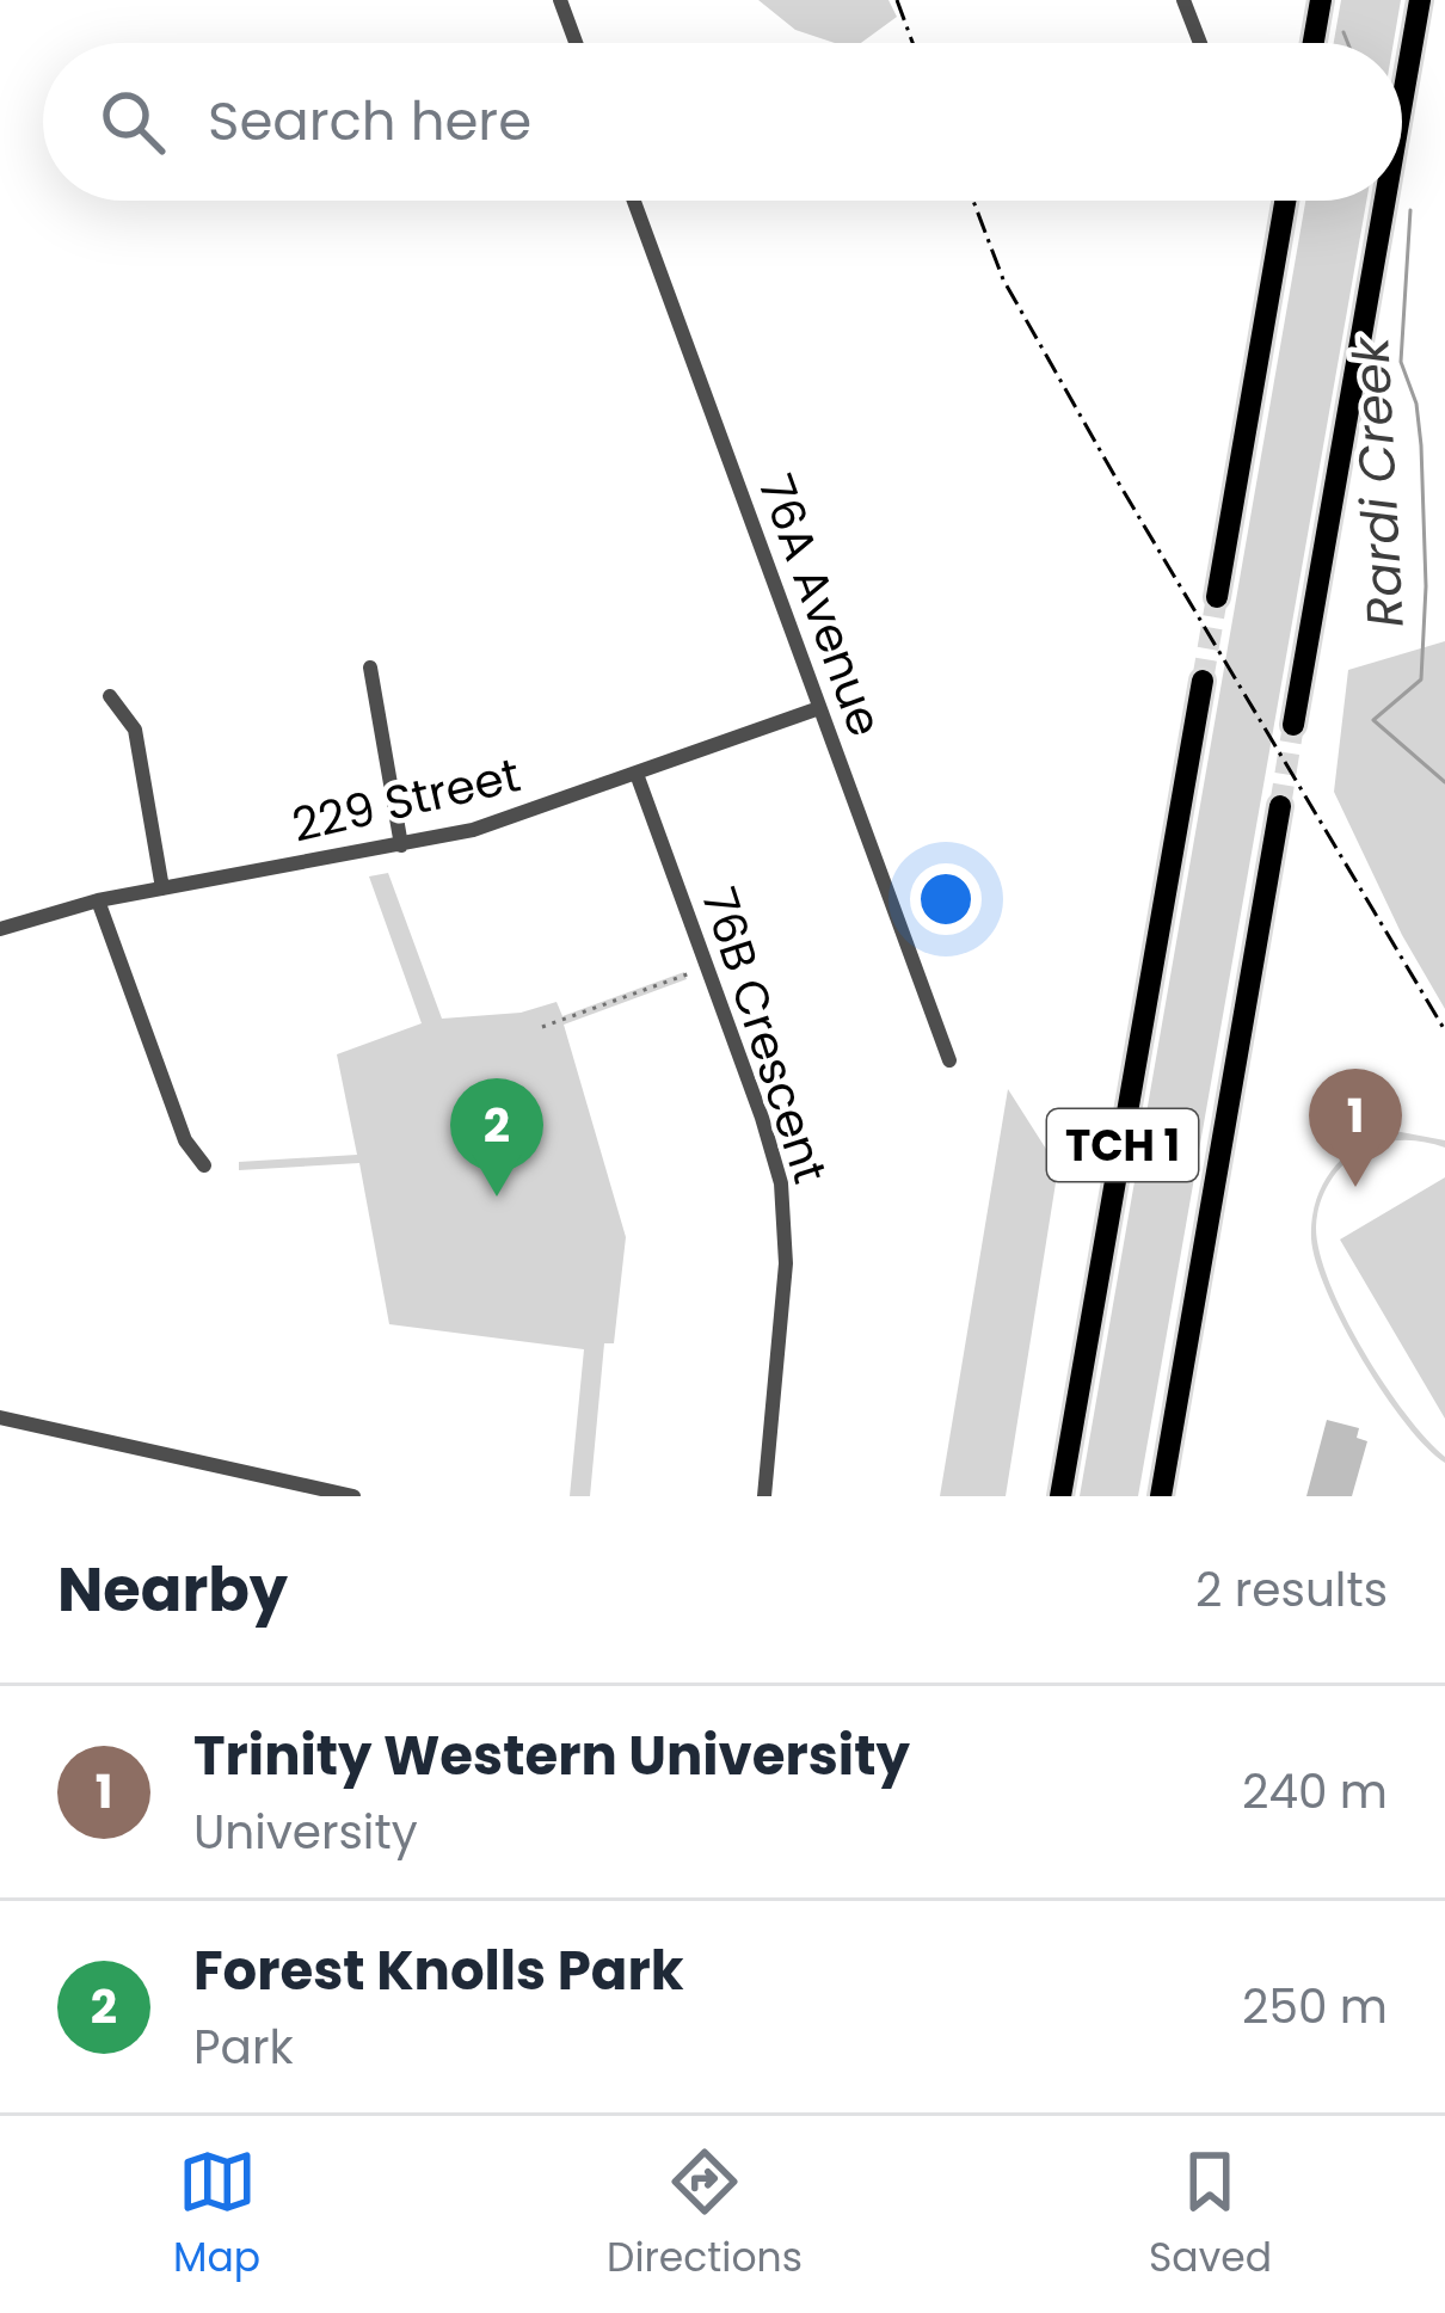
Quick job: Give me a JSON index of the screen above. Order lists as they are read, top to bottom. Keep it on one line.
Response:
{"streets":{"highway":["TCH 1"],"street":["76A Avenue","229 Street","76B Crescent"]},"crossings":[["76A Avenue","229 Street"],["229 Street","76B Crescent"]],"water":["Rardi Creek"],"page":{"search":"Search here","pins":["1","2"],"heading":["Nearby","2 results"],"list":[{"mark":"1","name":"Trinity Western University","note":"University","value":"240 m"},{"mark":"2","name":"Forest Knolls Park","note":"Park","value":"250 m"}],"nav":["Map","Directions","Saved"]}}
